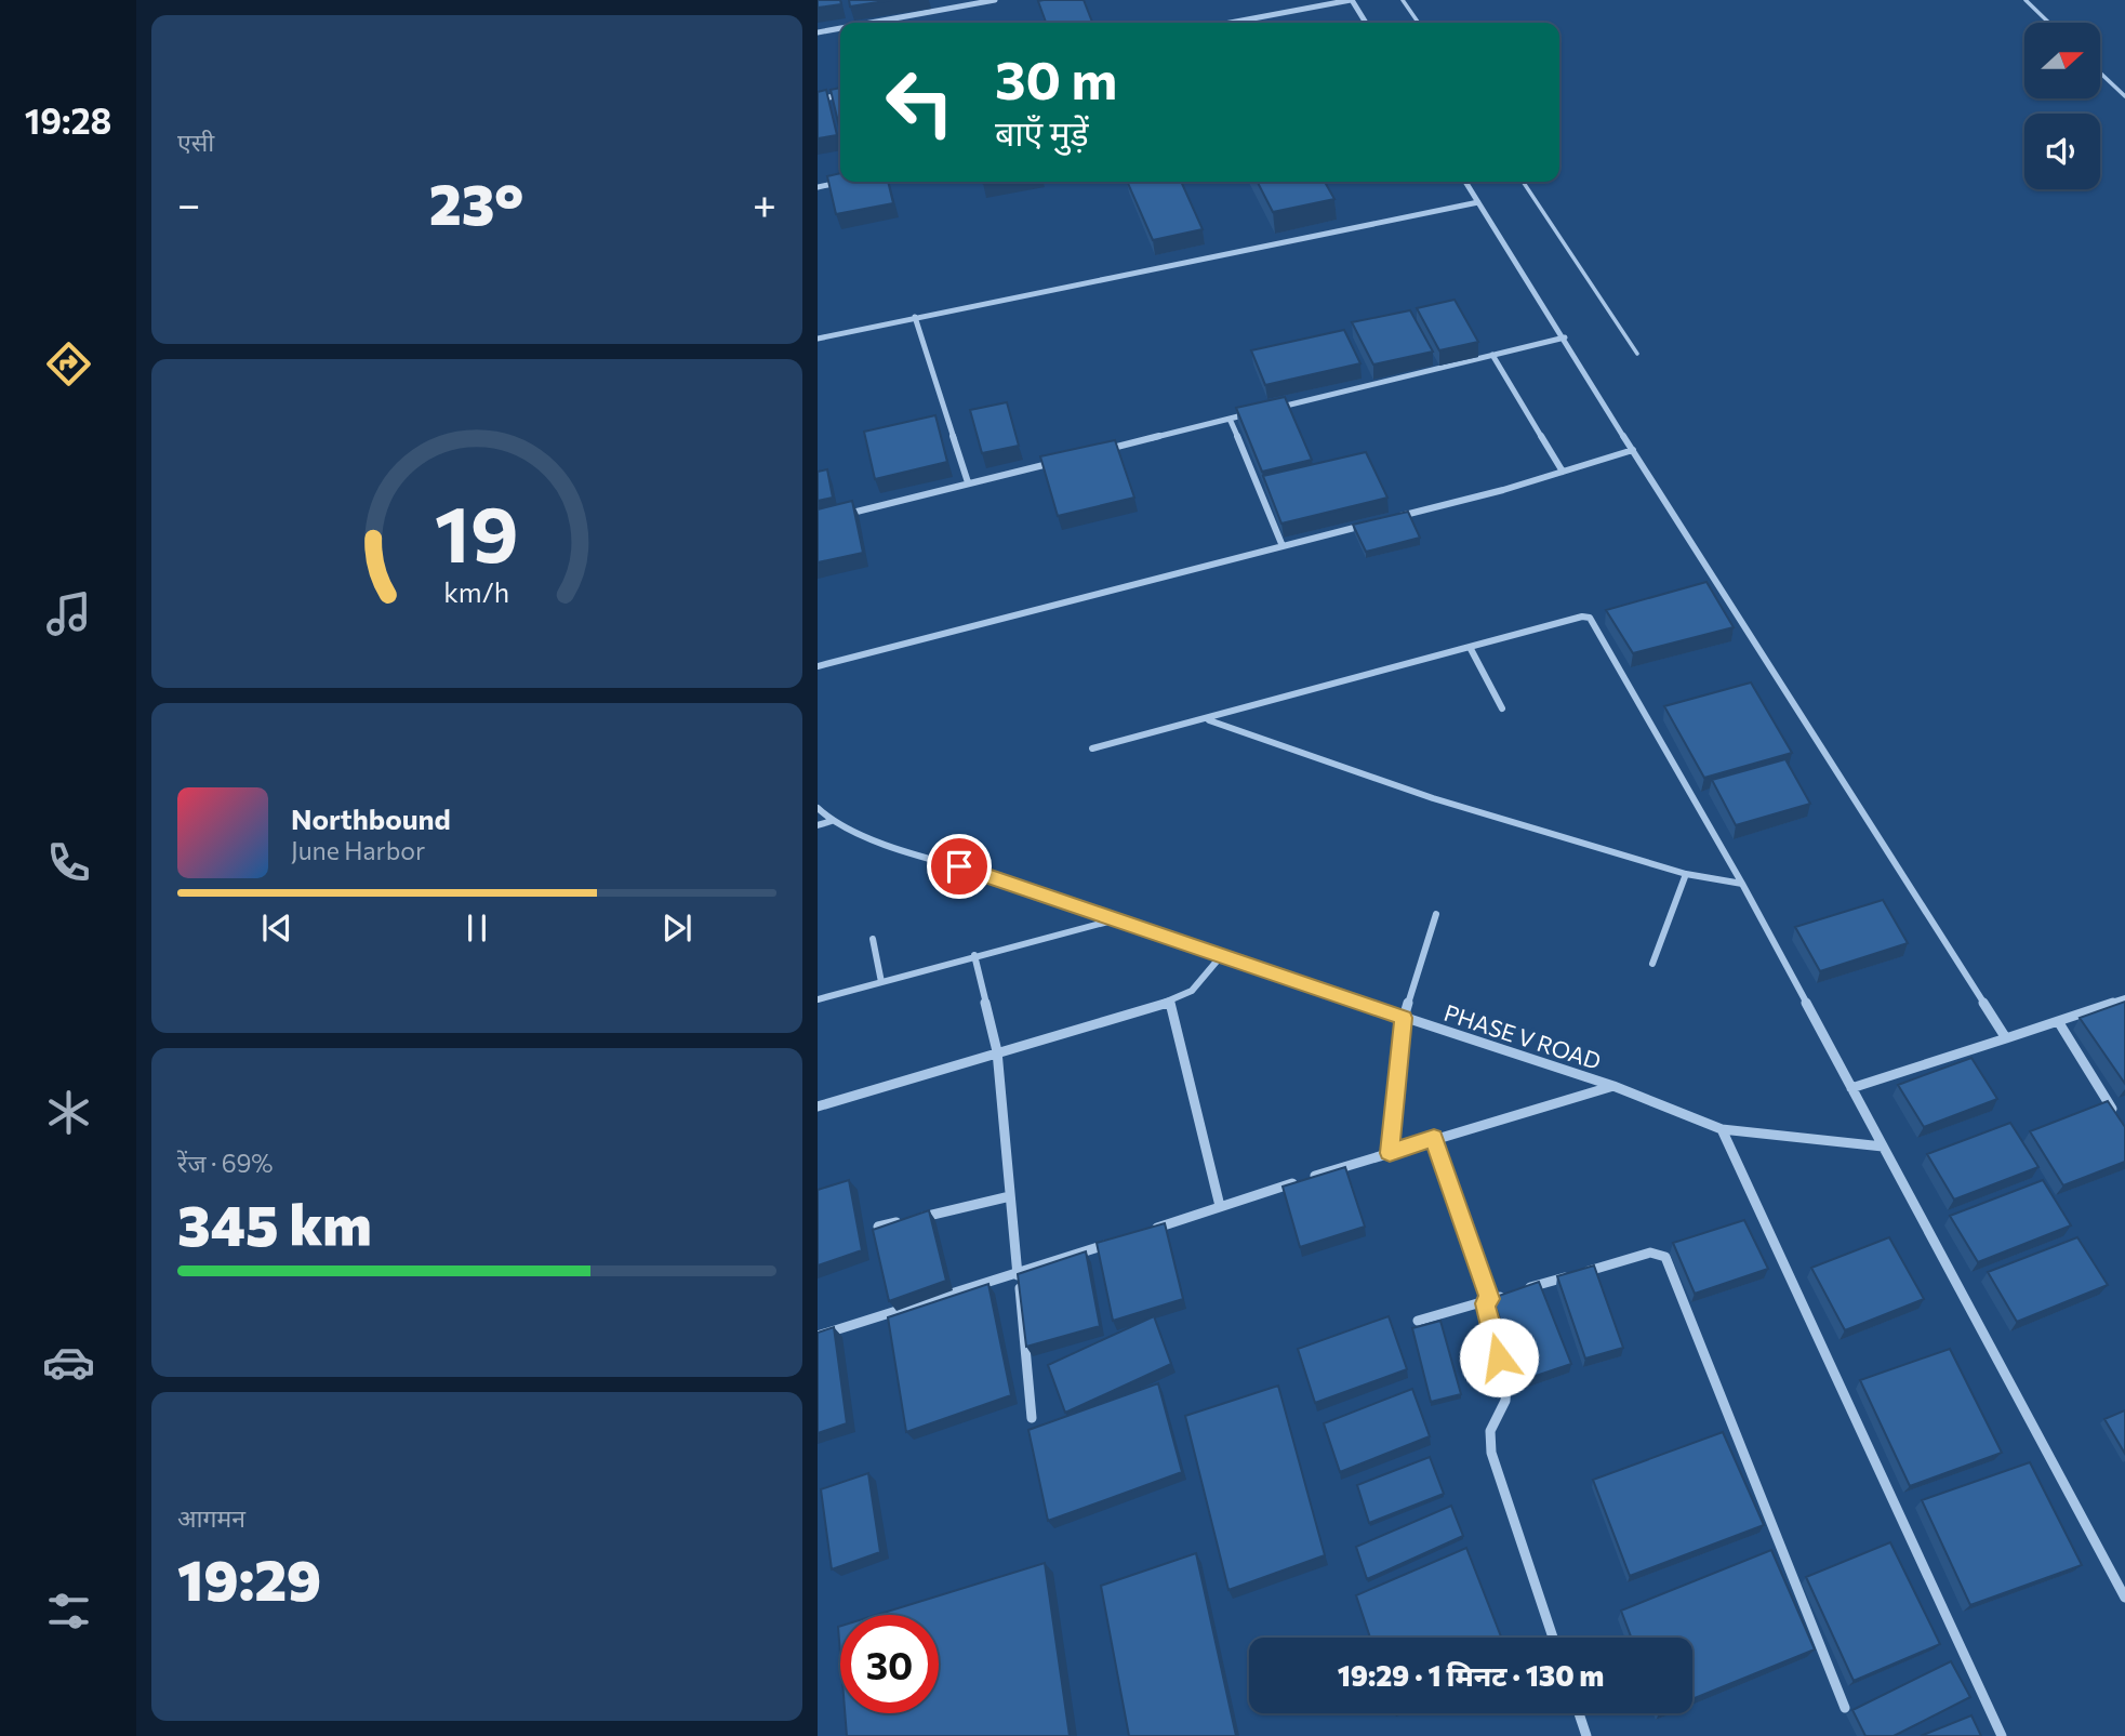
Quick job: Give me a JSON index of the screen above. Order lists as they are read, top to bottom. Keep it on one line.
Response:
{"streets":{"street":["PHASE V ROAD"]},"north":"right","page":{"tabs":"19:28","tile":["एसी",["रेंज · 69%","345 km"],["आगमन","19:29"]],"turn":["30 m","बाएँ मुड़ें"],"heat":["−","23°","+"],"song":["Northbound","June Harbor"],"limit":"30","trip":"19:29 · 1 मिनट · 130 m","gauge":["19","km/h"]}}
